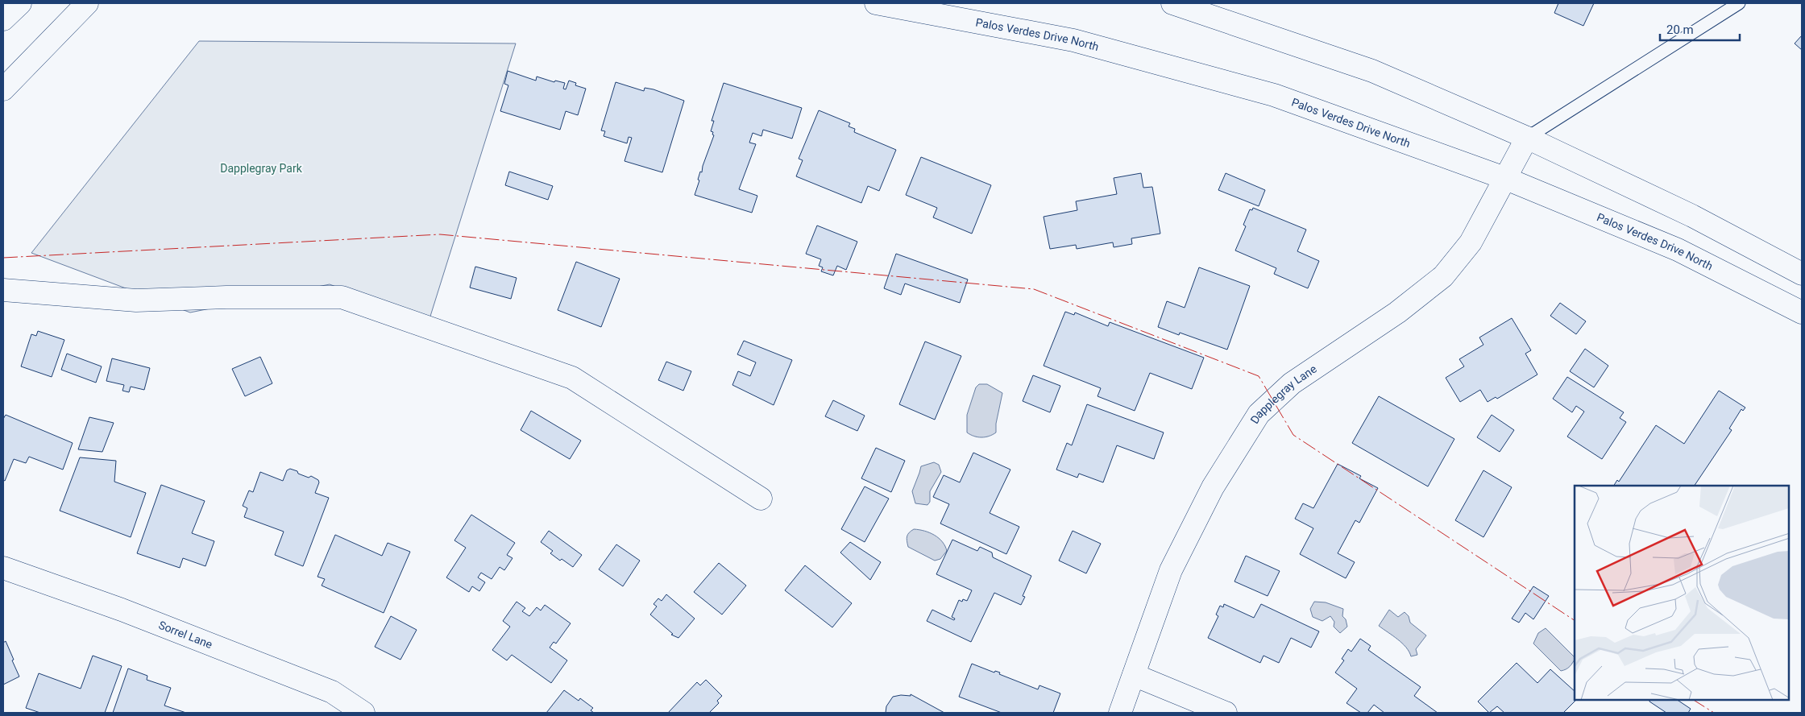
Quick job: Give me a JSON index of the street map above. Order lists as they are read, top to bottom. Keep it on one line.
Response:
{"streets":{"street":["Palos Verdes Drive North","Dapplegray Lane","Sorrel Lane"]},"crossings":[["Palos Verdes Drive North","Dapplegray Lane"]],"parks":["Dapplegray Park"],"scale_bar":"20 m"}
